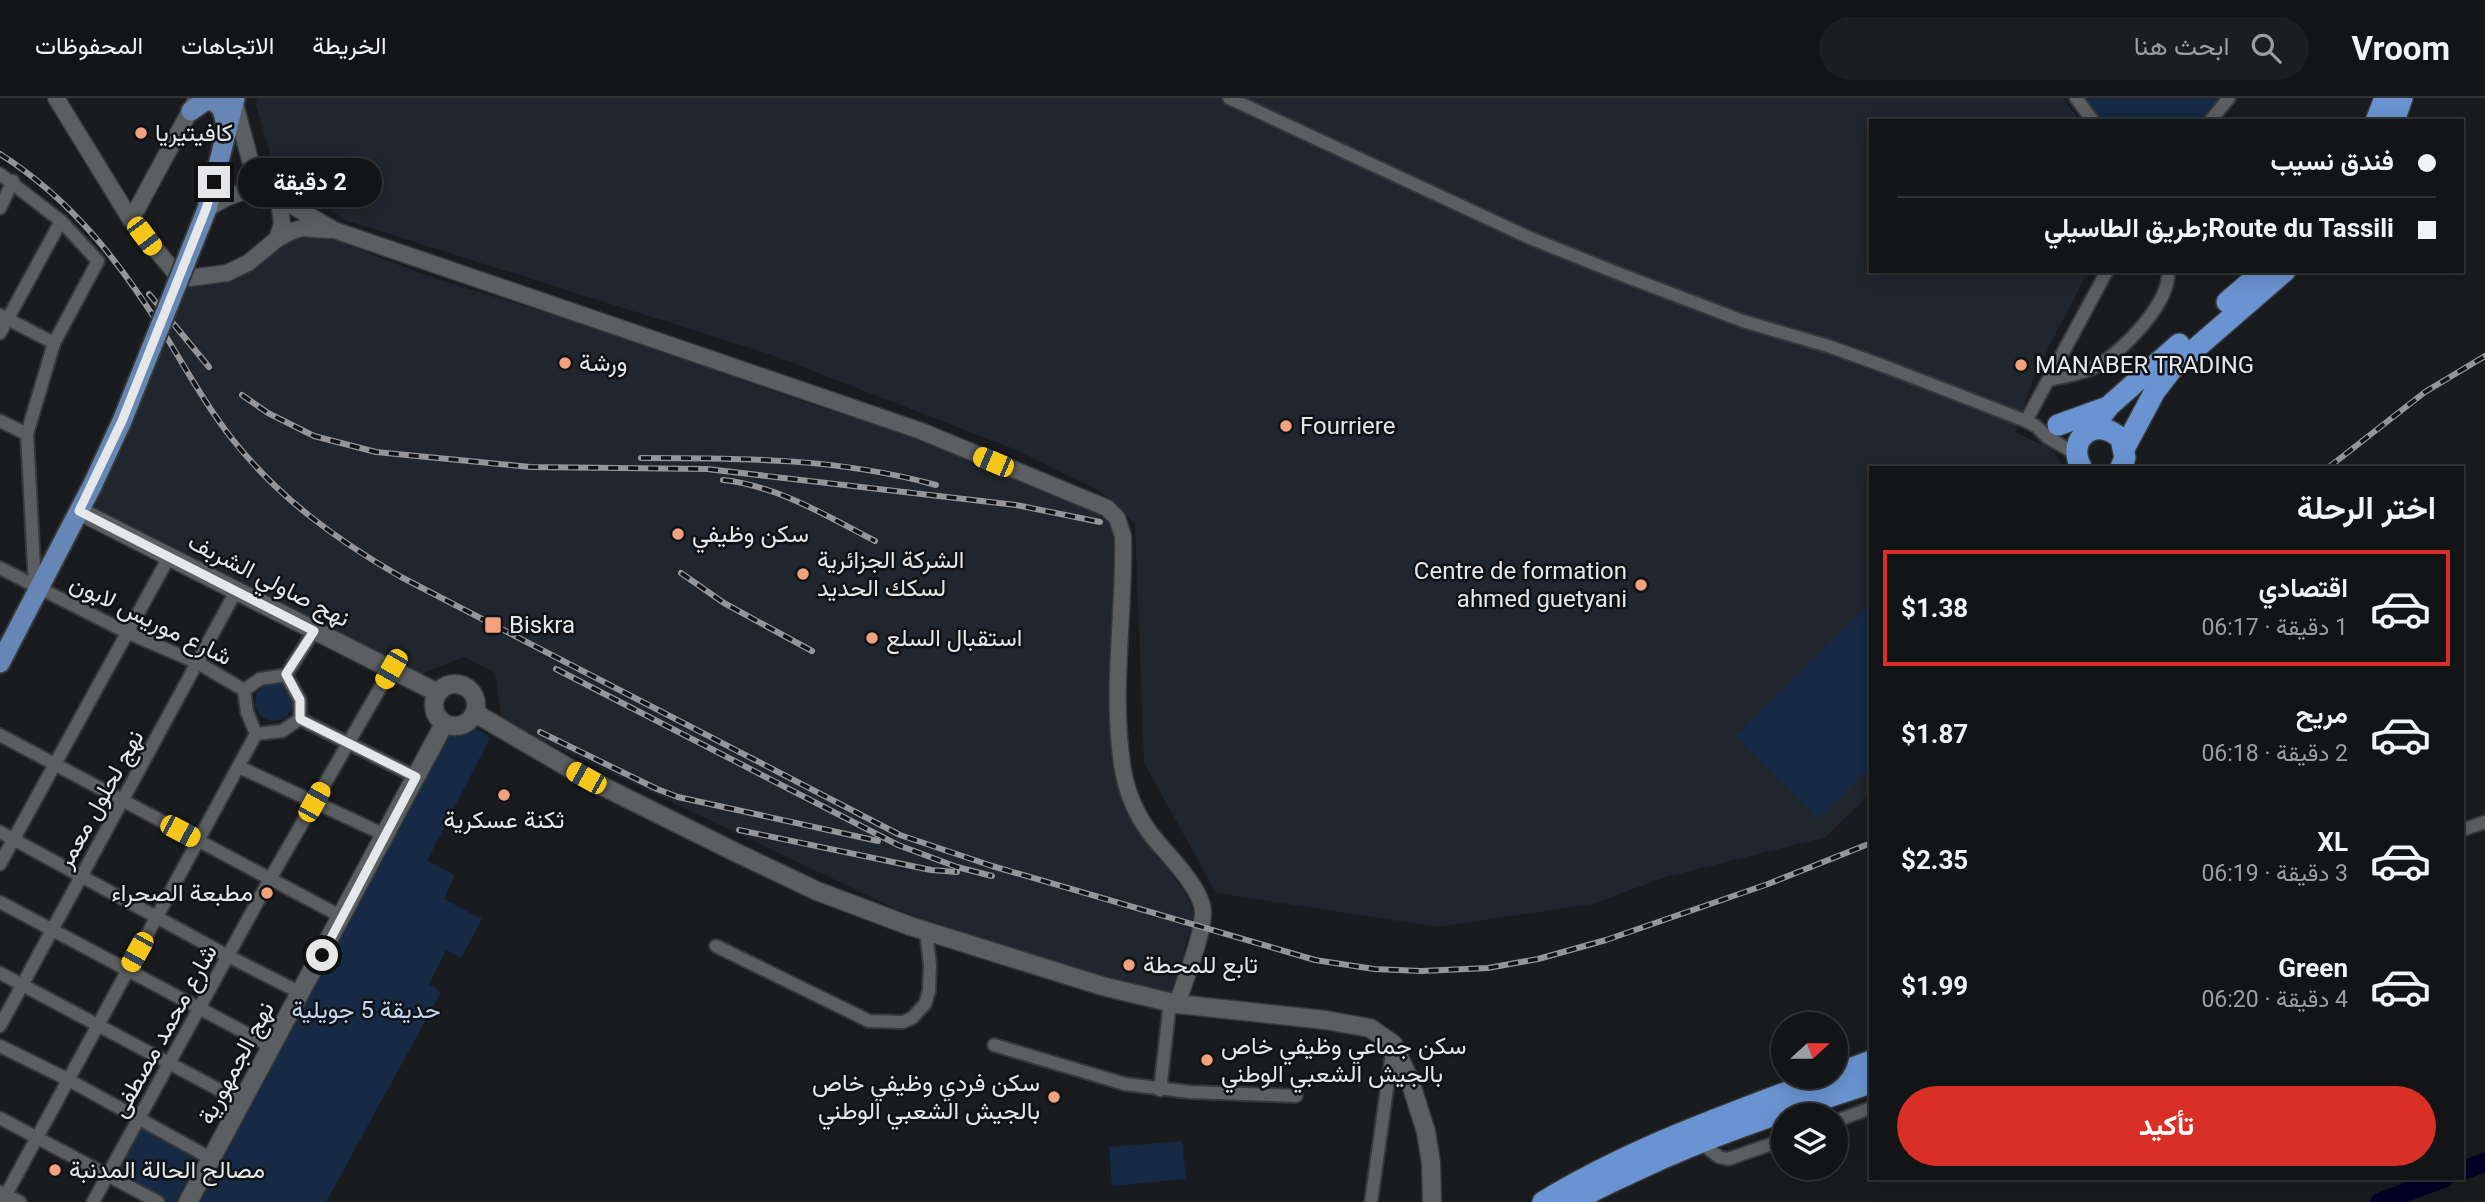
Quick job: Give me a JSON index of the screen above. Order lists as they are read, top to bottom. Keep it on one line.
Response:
{"streets":{"main road":["نهج صاولي الشربف","نهج الجمهورية"],"street":["شارع موريس لابون","نهج لحلول معمر","شارع محمد مصطفى"]},"crossings":[["نهج صاولي الشربف","نهج لحلول معمر"],["نهج صاولي الشربف","شارع محمد مصطفى"],["نهج صاولي الشربف","نهج الجمهورية"],["شارع موريس لابون","نهج لحلول معمر"]],"parks":["حديقة 5 جويلية"],"places":{"other":["كافيتيريا","ورشة","MANABER TRADING","Fourriere","سكن وظيفي","الشركة الجزائرية لسكك الحديد","Centre de formation ahmed guetyani","استقبال السلع","ثكنة عسكرية","مطبعة الصحراء","تابع للمحطة","سكن جماعي وظيفي خاص بالجيش الشعبي الوطني","سكن فردي وظيفي خاص بالجيش الشعبي الوطني","مصالح الحالة المدنبة"],"transit":["Biskra"]},"north":"right","page":{"header":"Vroom","search":"ابحث هنا","nav":["الخريطة","الاتجاهات","المحفوظات"],"banner":["فندق نسيب","Route du Tassili;طريق الطاسيلي"],"bubble":"2 دقيقة","heading":"اختر الرحلة","list":[{"name":"اقتصادي","note":"1 دقيقة · 06:17","value":"$1.38"},{"name":"مريح","note":"2 دقيقة · 06:18","value":"$1.87"},{"name":"XL","note":"3 دقيقة · 06:19","value":"$2.35"},{"name":"Green","note":"4 دقيقة · 06:20","value":"$1.99"}],"buttons":"تأكيد"}}
